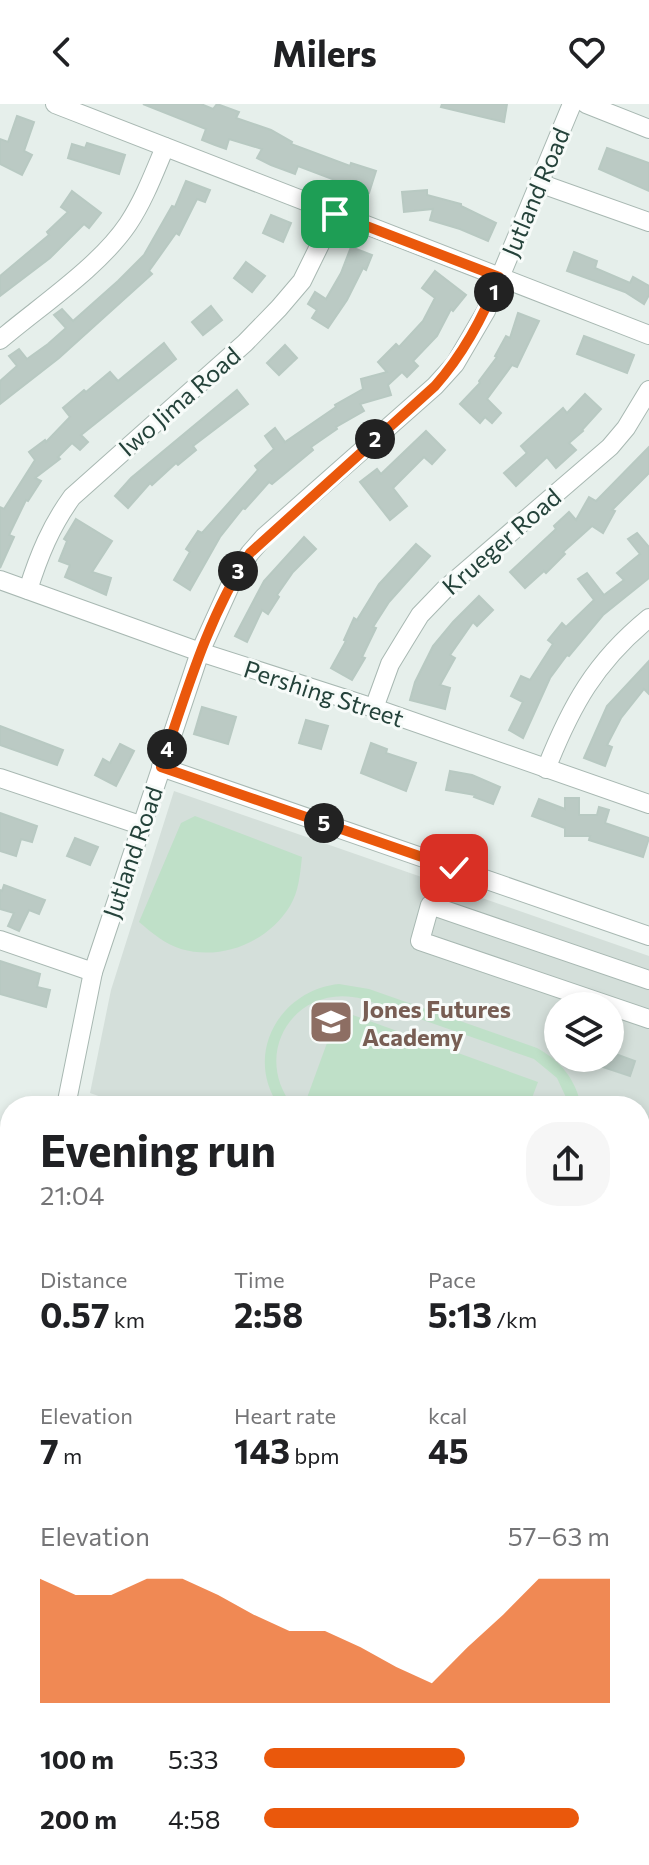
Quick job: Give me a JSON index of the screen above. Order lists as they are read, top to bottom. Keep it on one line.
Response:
{"streets":{"street":["Jutland Road","Iwo Jima Road","Krueger Road","Pershing Street"]},"crossings":[["Jutland Road","Pershing Street"],["Iwo Jima Road","Pershing Street"],["Krueger Road","Pershing Street"]],"places":{"school or university":["Jones Futures Academy"]},"page":{"header":"Milers","pins":["1","2","3","4","5"],"heading":["Evening run","21:04"],"stats":[["Distance","0.57 km"],["Time","2:58"],["Pace","5:13 /km"],["Elevation","7 m"],["Heart rate","143 bpm"],["kcal","45"]],"chart":["Elevation","57–63 m"],"list":[{"name":"100 m","note":"5:33"},{"name":"200 m","note":"4:58"}]}}
